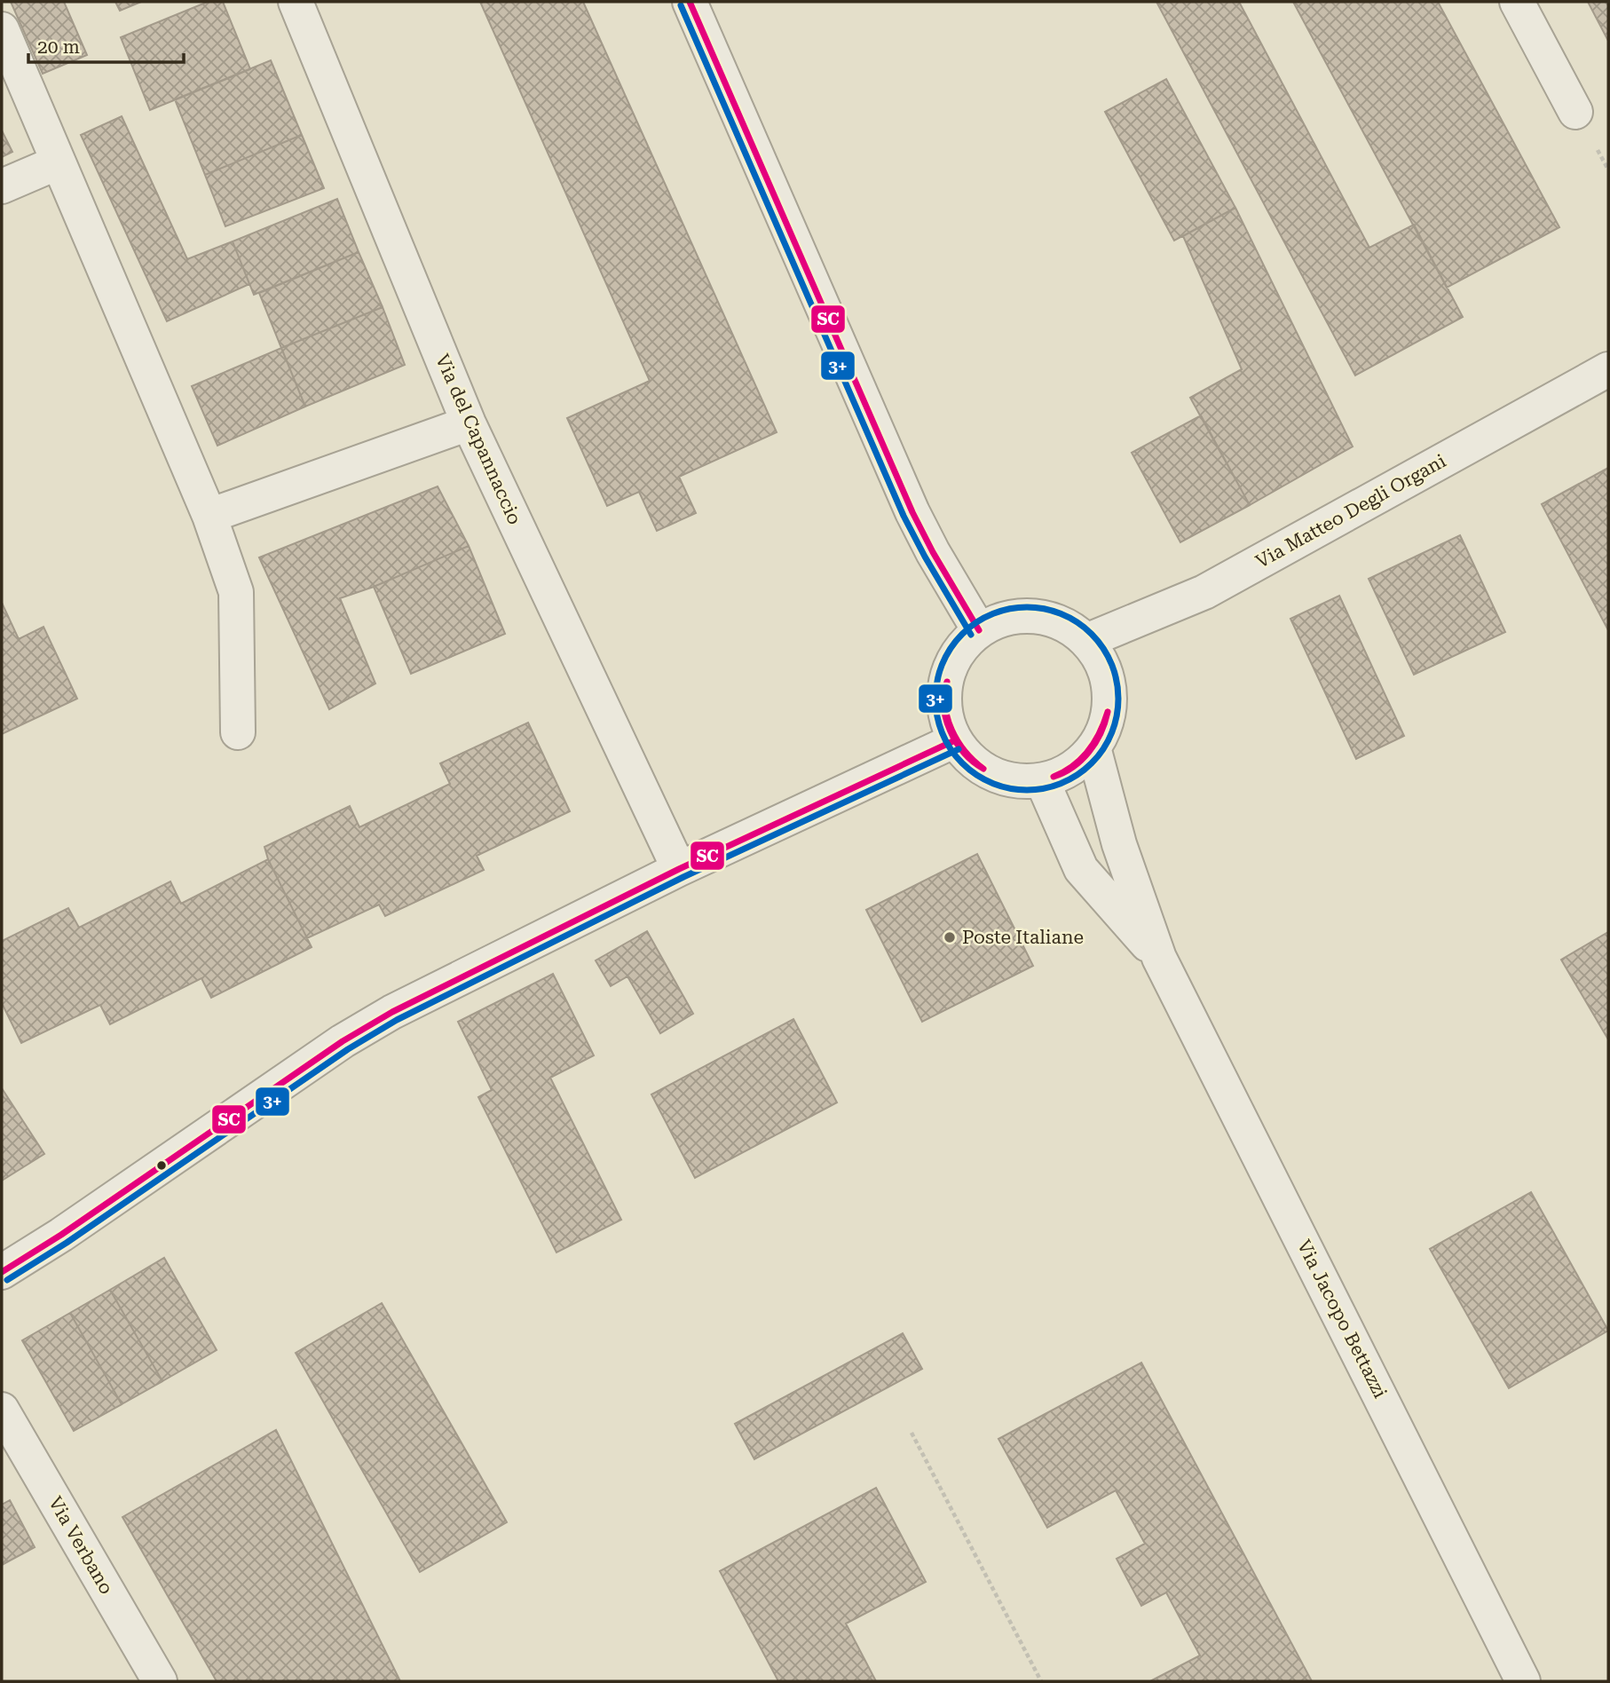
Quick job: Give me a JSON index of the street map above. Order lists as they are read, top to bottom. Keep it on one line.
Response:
{"streets":{"street":["Via del Capannaccio","Via Matteo Degli Organi","Via Jacopo Bettazzi","Via Verbano"]},"crossings":[["Via Matteo Degli Organi","Via Jacopo Bettazzi"]],"places":["Poste Italiane"],"lines":["transit line SC","transit line 3+"],"scale_bar":"20 m"}
